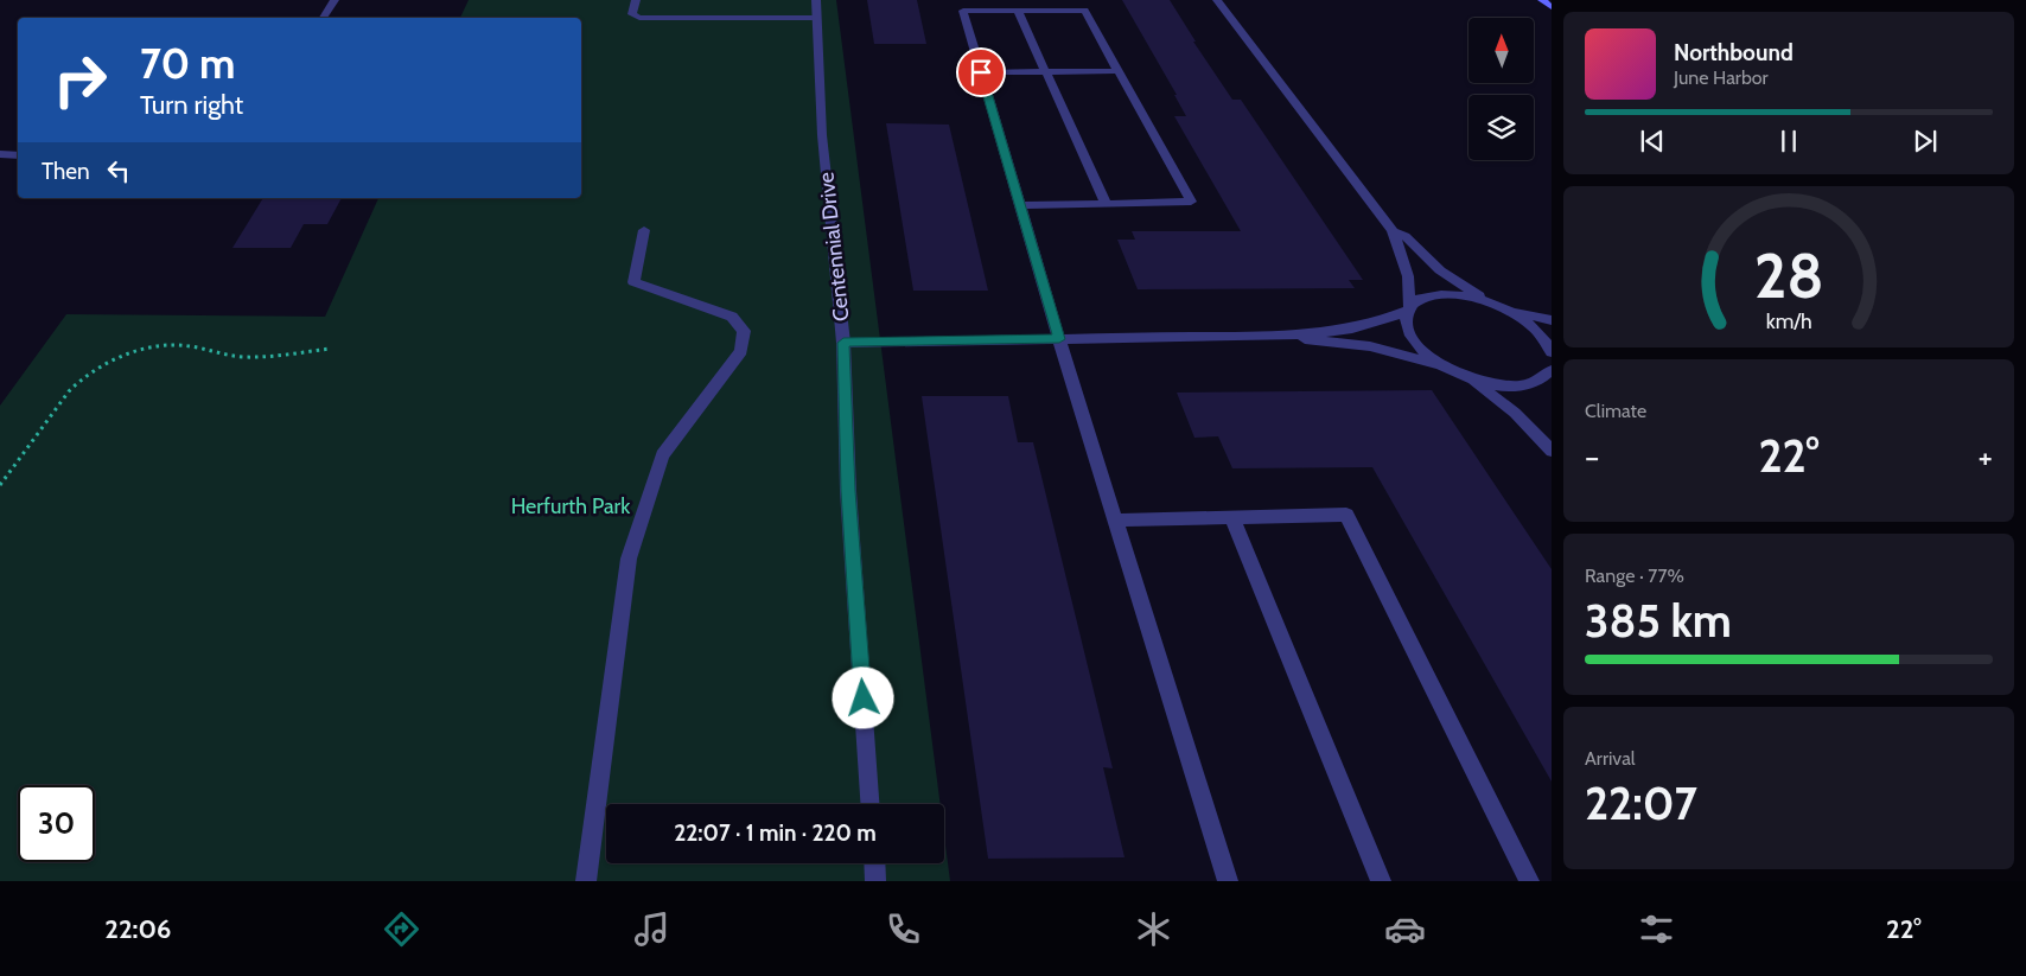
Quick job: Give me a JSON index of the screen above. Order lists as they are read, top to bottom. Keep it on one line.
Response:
{"streets":{"street":["Centennial Drive"]},"parks":["Herfurth Park"],"north":"top","page":{"turn":["70 m","Turn right"],"song":["Northbound","June Harbor"],"then":"Then","tile":["Climate",["Range · 77%","385 km"],["Arrival","22:07"]],"heat":["−","22°","+"],"limit":"30","trip":"22:07 · 1 min · 220 m","tabs":["22:06","22°"],"gauge":["28","km/h"]}}
